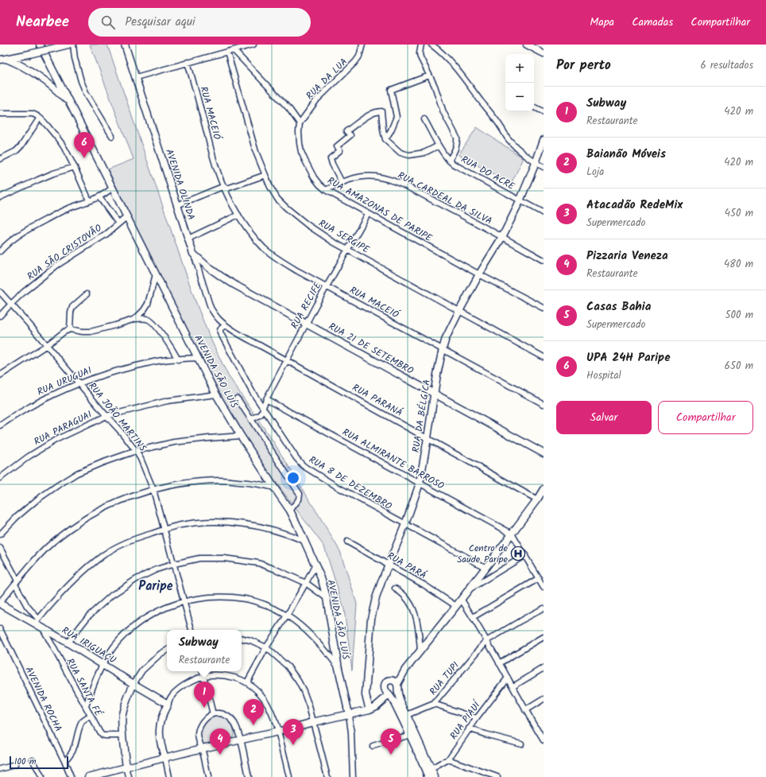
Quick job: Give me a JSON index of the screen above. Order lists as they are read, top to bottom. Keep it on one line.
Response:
{"streets":{"main road":["AVENIDA OLINDA","RUA 21 DE SETEMBRO","AVENIDA SÃO LUÍS","RUA DA BÉLGICA","RUA IRIGUAÇU"],"street":["RUA DA LUA","RUA MACEIÓ","RUA DO ACRE","RUA CARDEAL DA SILVA","RUA AMAZONAS DE PARIPE","RUA SERGIPE","RUA SÃO CRISTOVÃO","RUA RECIFE","RUA URUGUAI","RUA PARANÁ","RUA JOÃO MARTINS","RUA PARAGUAI","RUA ALMIRANTE BARROSO","RUA 8 DE DEZEMBRO","RUA PARÁ","RUA TUPI","RUA SANTA FÉ","AVENIDA ROCHA","RUA PIAUÍ"]},"crossings":[["RUA DA LUA","RUA AMAZONAS DE PARIPE"],["RUA MACEIÓ","RUA RECIFE"],["RUA MACEIÓ","RUA DA BÉLGICA"],["RUA DO ACRE","RUA DA BÉLGICA"],["AVENIDA OLINDA","RUA 21 DE SETEMBRO"],["AVENIDA OLINDA","RUA PARANÁ"],["AVENIDA OLINDA","RUA 8 DE DEZEMBRO"],["RUA CARDEAL DA SILVA","RUA AMAZONAS DE PARIPE"],["RUA CARDEAL DA SILVA","RUA DA BÉLGICA"],["RUA AMAZONAS DE PARIPE","RUA RECIFE"],["RUA AMAZONAS DE PARIPE","RUA DA BÉLGICA"],["RUA SERGIPE","RUA RECIFE"],["RUA SERGIPE","RUA DA BÉLGICA"],["RUA SÃO CRISTOVÃO","AVENIDA SÃO LUÍS"],["RUA SÃO CRISTOVÃO","RUA JOÃO MARTINS"],["RUA RECIFE","RUA 21 DE SETEMBRO"],["RUA RECIFE","RUA PARANÁ"],["RUA RECIFE","RUA ALMIRANTE BARROSO"],["RUA RECIFE","RUA 8 DE DEZEMBRO"],["RUA 21 DE SETEMBRO","RUA DA BÉLGICA"],["AVENIDA SÃO LUÍS","RUA URUGUAI"],["AVENIDA SÃO LUÍS","RUA PARAGUAI"],["RUA URUGUAI","RUA JOÃO MARTINS"],["RUA PARANÁ","RUA DA BÉLGICA"],["RUA PARANÁ","RUA 8 DE DEZEMBRO"],["RUA DA BÉLGICA","RUA ALMIRANTE BARROSO"],["RUA DA BÉLGICA","RUA 8 DE DEZEMBRO"],["RUA DA BÉLGICA","RUA PARÁ"],["RUA JOÃO MARTINS","RUA PARAGUAI"],["RUA IRIGUAÇU","RUA SANTA FÉ"]],"districts":["Paripe"],"places":{"hospital":["Centro de Saude Paripe"]},"scale_bar":"100 m","page":{"header":"Nearbee","search":"Pesquisar aqui","nav":["Mapa","Camadas","Compartilhar"],"heading":["Por perto","6 resultados"],"map_buttons":["+","−"],"list":[{"mark":"1","name":"Subway","note":"Restaurante","value":"420 m"},{"mark":"2","name":"Baianão Móveis","note":"Loja","value":"420 m"},{"mark":"3","name":"Atacadão RedeMix","note":"Supermercado","value":"450 m"},{"mark":"4","name":"Pizzaria Veneza","note":"Restaurante","value":"480 m"},{"mark":"5","name":"Casas Bahia","note":"Supermercado","value":"500 m"},{"mark":"6","name":"UPA 24H Paripe","note":"Hospital","value":"650 m"}],"pins":["6","1","2","3","4","5"],"buttons":["Salvar","Compartilhar"],"popup":["Subway","Restaurante"],"scale":"100 m"}}
